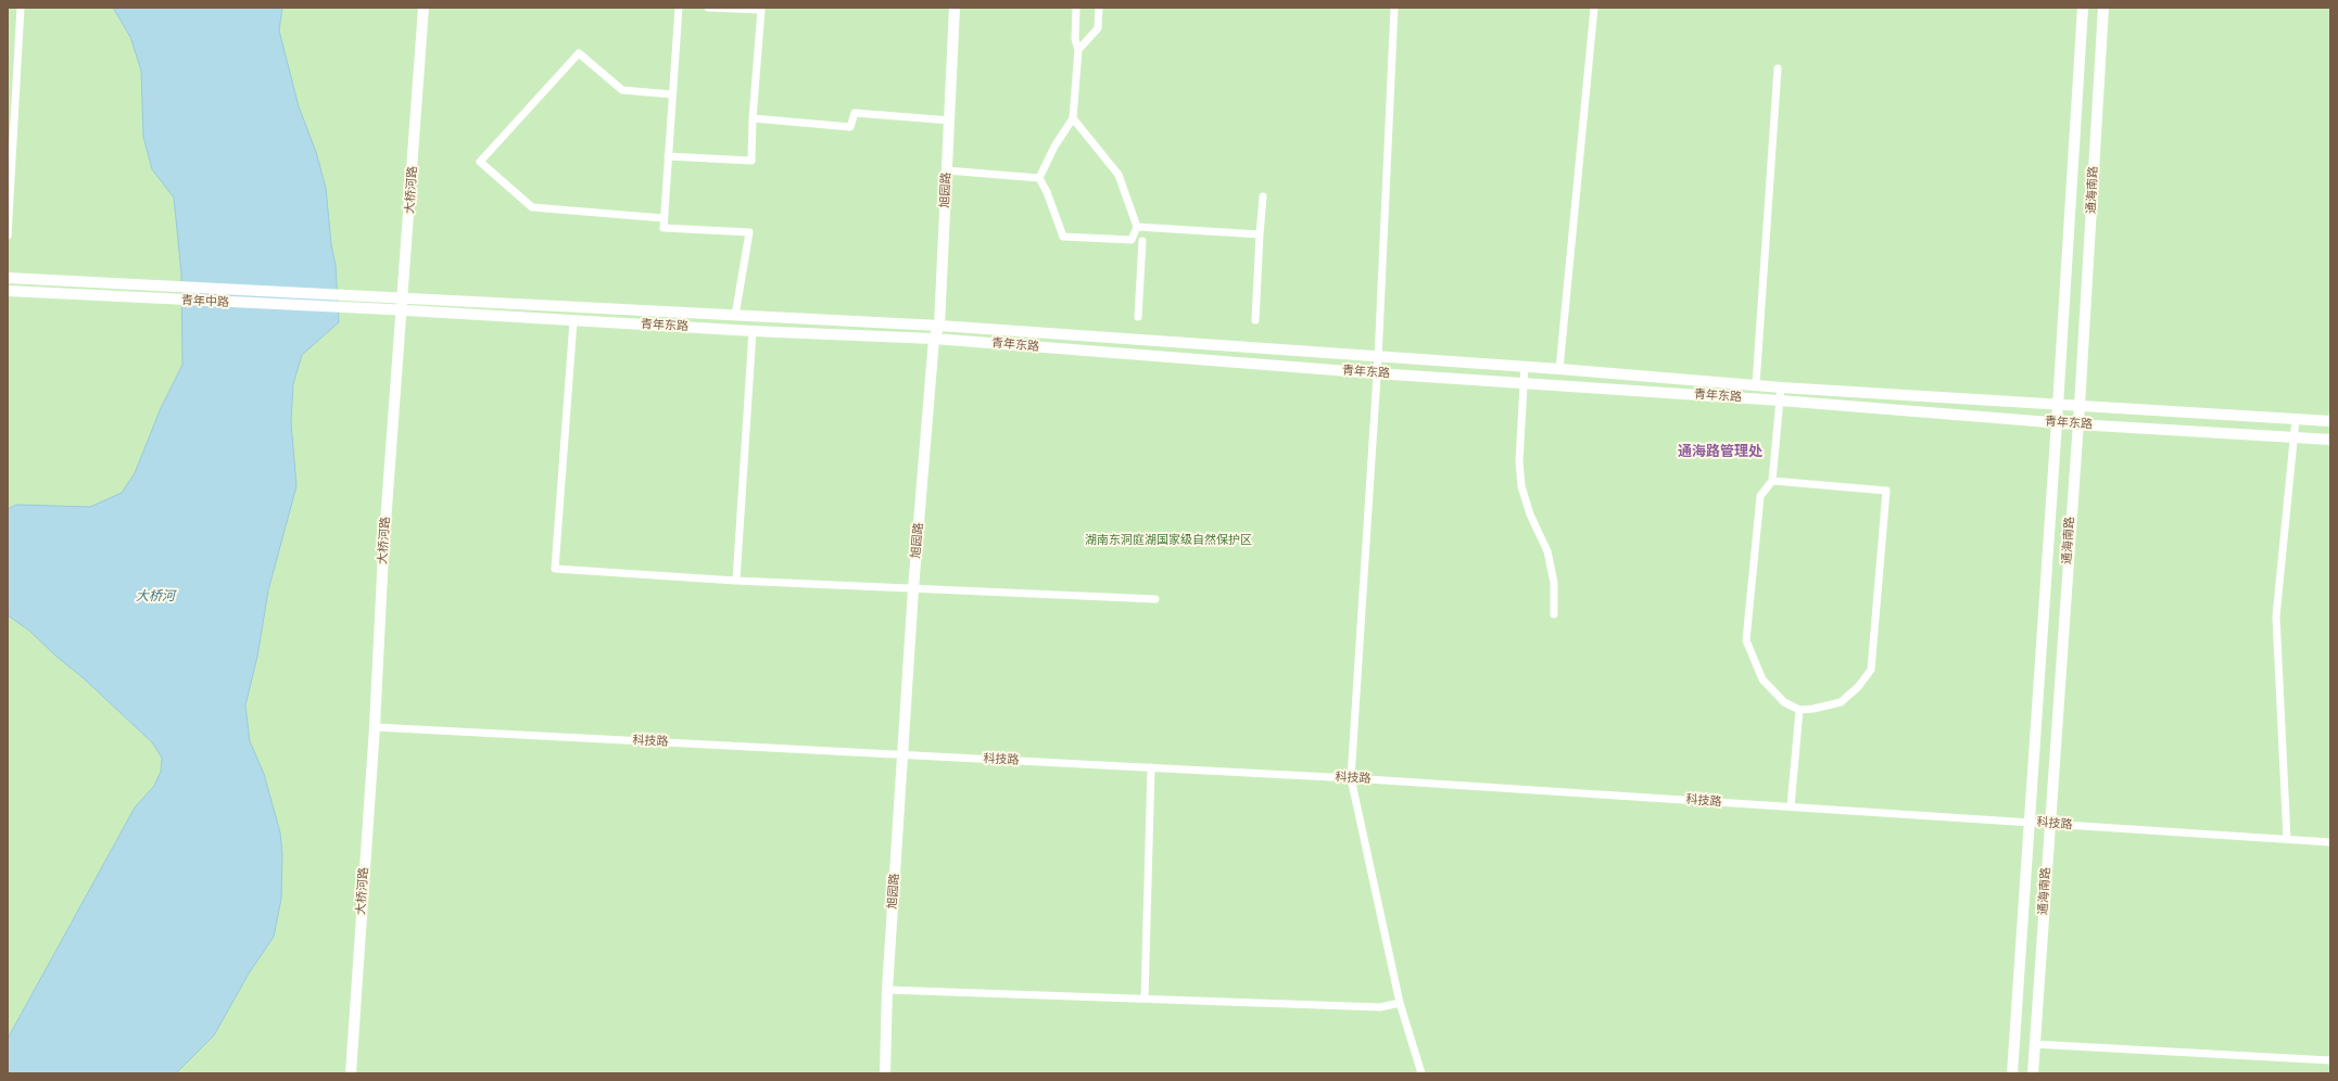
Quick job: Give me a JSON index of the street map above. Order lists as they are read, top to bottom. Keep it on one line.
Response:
{"streets":{"main road":["大桥河路","旭园路","通海南路","青年中路","青年东路"],"street":["科技路"]},"crossings":[["大桥河路","青年中路"],["大桥河路","青年东路"],["大桥河路","科技路"],["旭园路","青年东路"],["旭园路","科技路"],["通海南路","青年东路"],["通海南路","科技路"],["青年中路","青年东路"]],"districts":["通海路管理处"],"water":["大桥河"],"parks":["湖南东洞庭湖国家级自然保护区"]}
